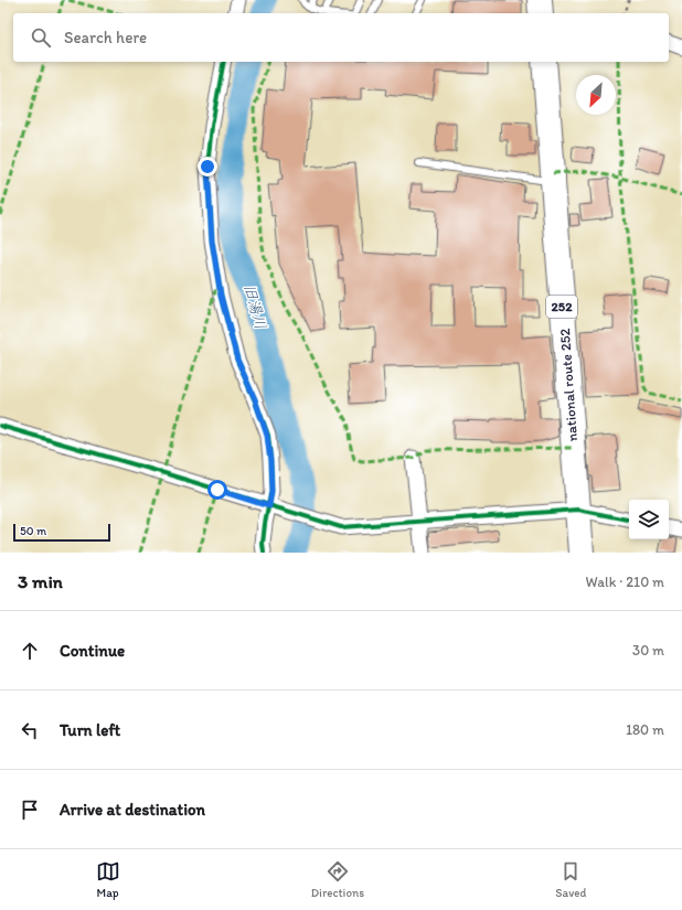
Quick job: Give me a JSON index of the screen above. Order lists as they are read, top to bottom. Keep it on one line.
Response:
{"streets":{"highway":["252","national route 252"]},"water":["旧湯川"],"scale_bar":"50 m","north":"bottom left","page":{"search":"Search here","scale":"50 m","heading":["3 min","Walk · 210 m"],"list":[["Continue","30 m"],["Turn left","180 m"],"Arrive at destination"],"nav":["Map","Directions","Saved"]}}
